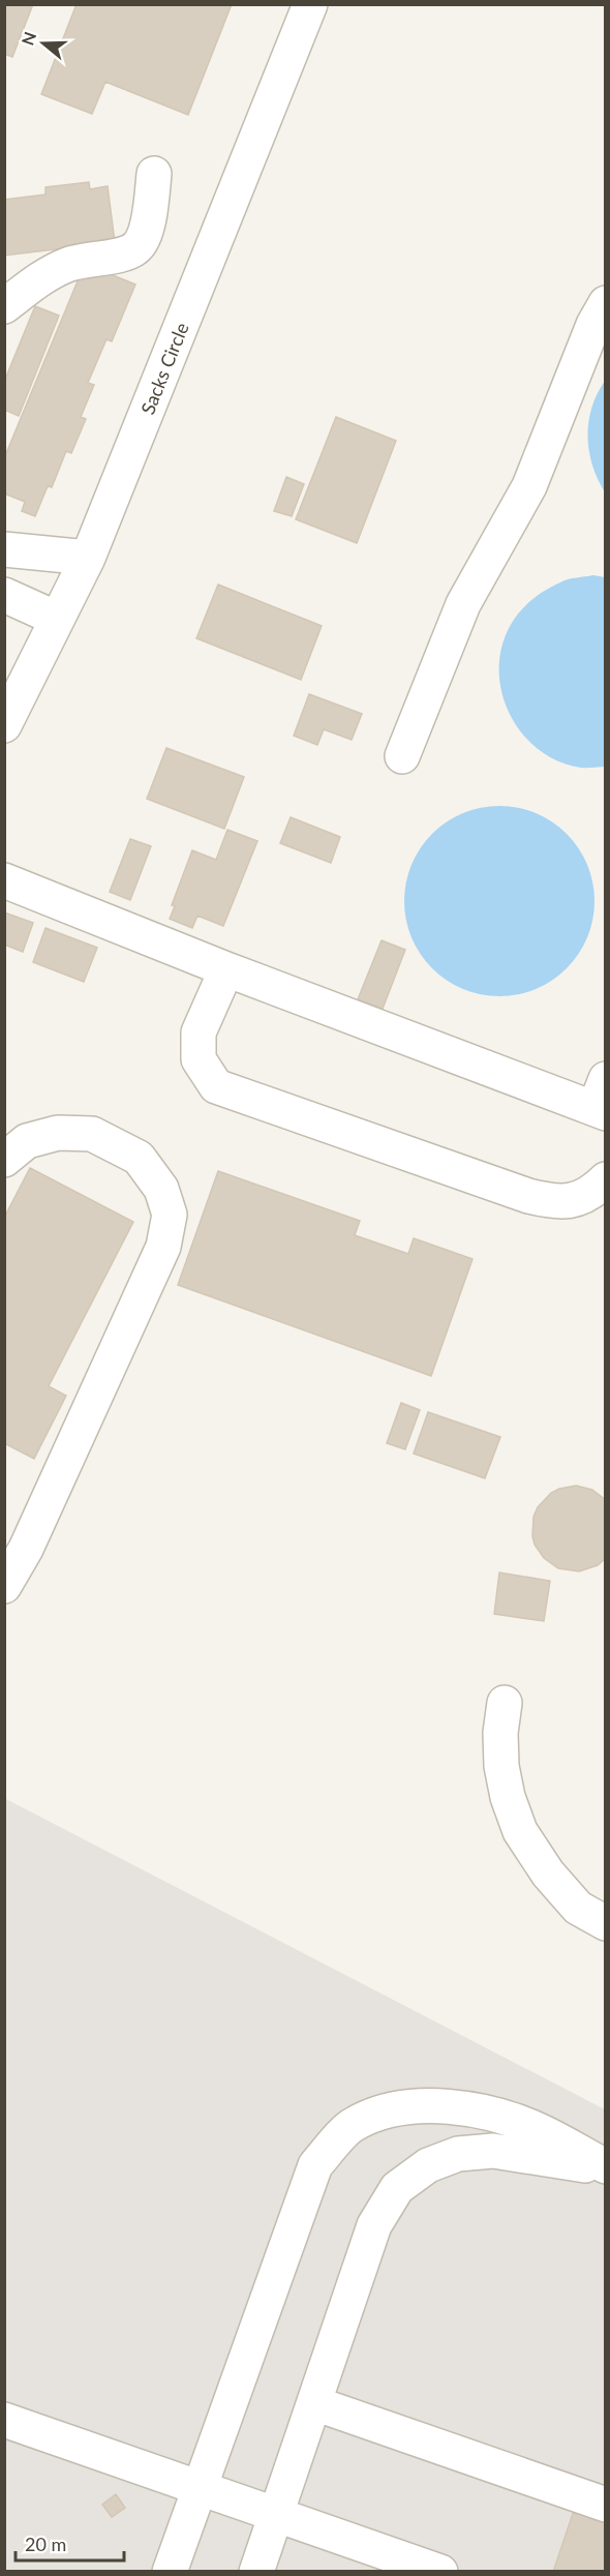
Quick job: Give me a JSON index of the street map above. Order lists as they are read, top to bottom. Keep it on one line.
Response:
{"streets":{"lane":["Sacks Circle"]},"scale_bar":"20 m","north":"left"}
